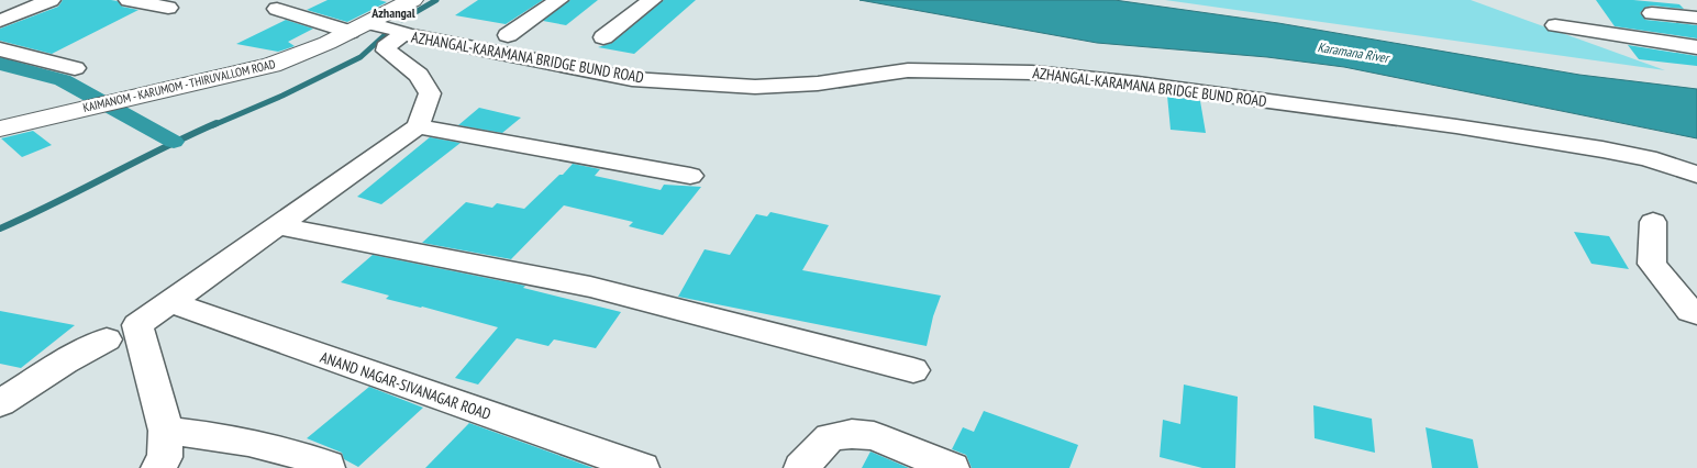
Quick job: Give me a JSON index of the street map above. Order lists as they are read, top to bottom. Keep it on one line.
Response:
{"streets":{"main road":["KAIMANOM - KARUMOM - THIRUVALLOM ROAD"],"street":["AZHANGAL-KARAMANA BRIDGE BUND ROAD","ANAND NAGAR-SIVANAGAR ROAD"]},"crossings":[["AZHANGAL-KARAMANA BRIDGE BUND ROAD","KAIMANOM - KARUMOM - THIRUVALLOM ROAD"]],"districts":["Azhangal"],"water":["Karamana River"]}
